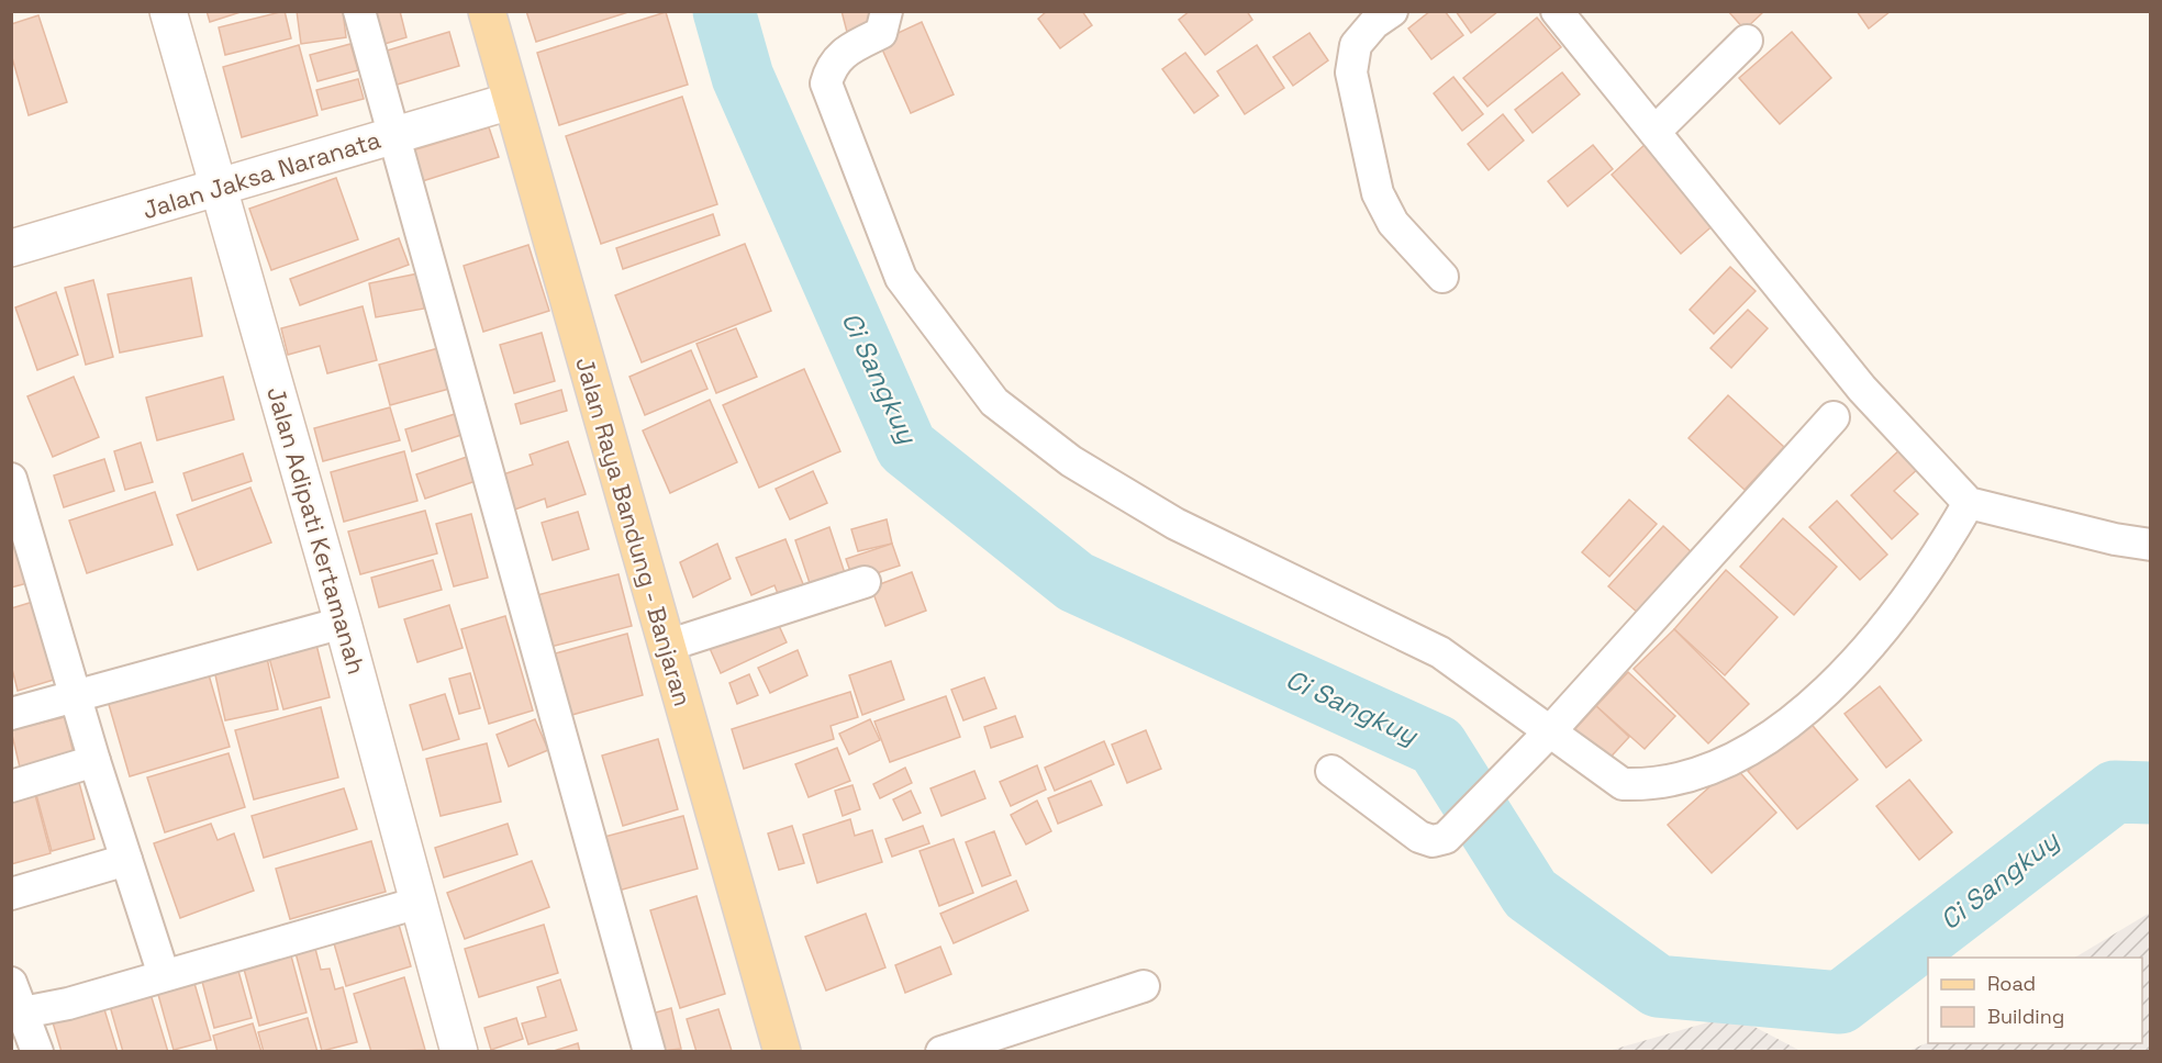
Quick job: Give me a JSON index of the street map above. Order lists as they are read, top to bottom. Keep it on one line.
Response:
{"streets":{"main road":["Jalan Jaksa Naranata","Jalan Adipati Kertamanah","Jalan Raya Bandung - Banjaran"]},"crossings":[["Jalan Jaksa Naranata","Jalan Adipati Kertamanah"],["Jalan Jaksa Naranata","Jalan Raya Bandung - Banjaran"]],"water":["Ci Sangkuy"],"legend":["Road","Building"]}
